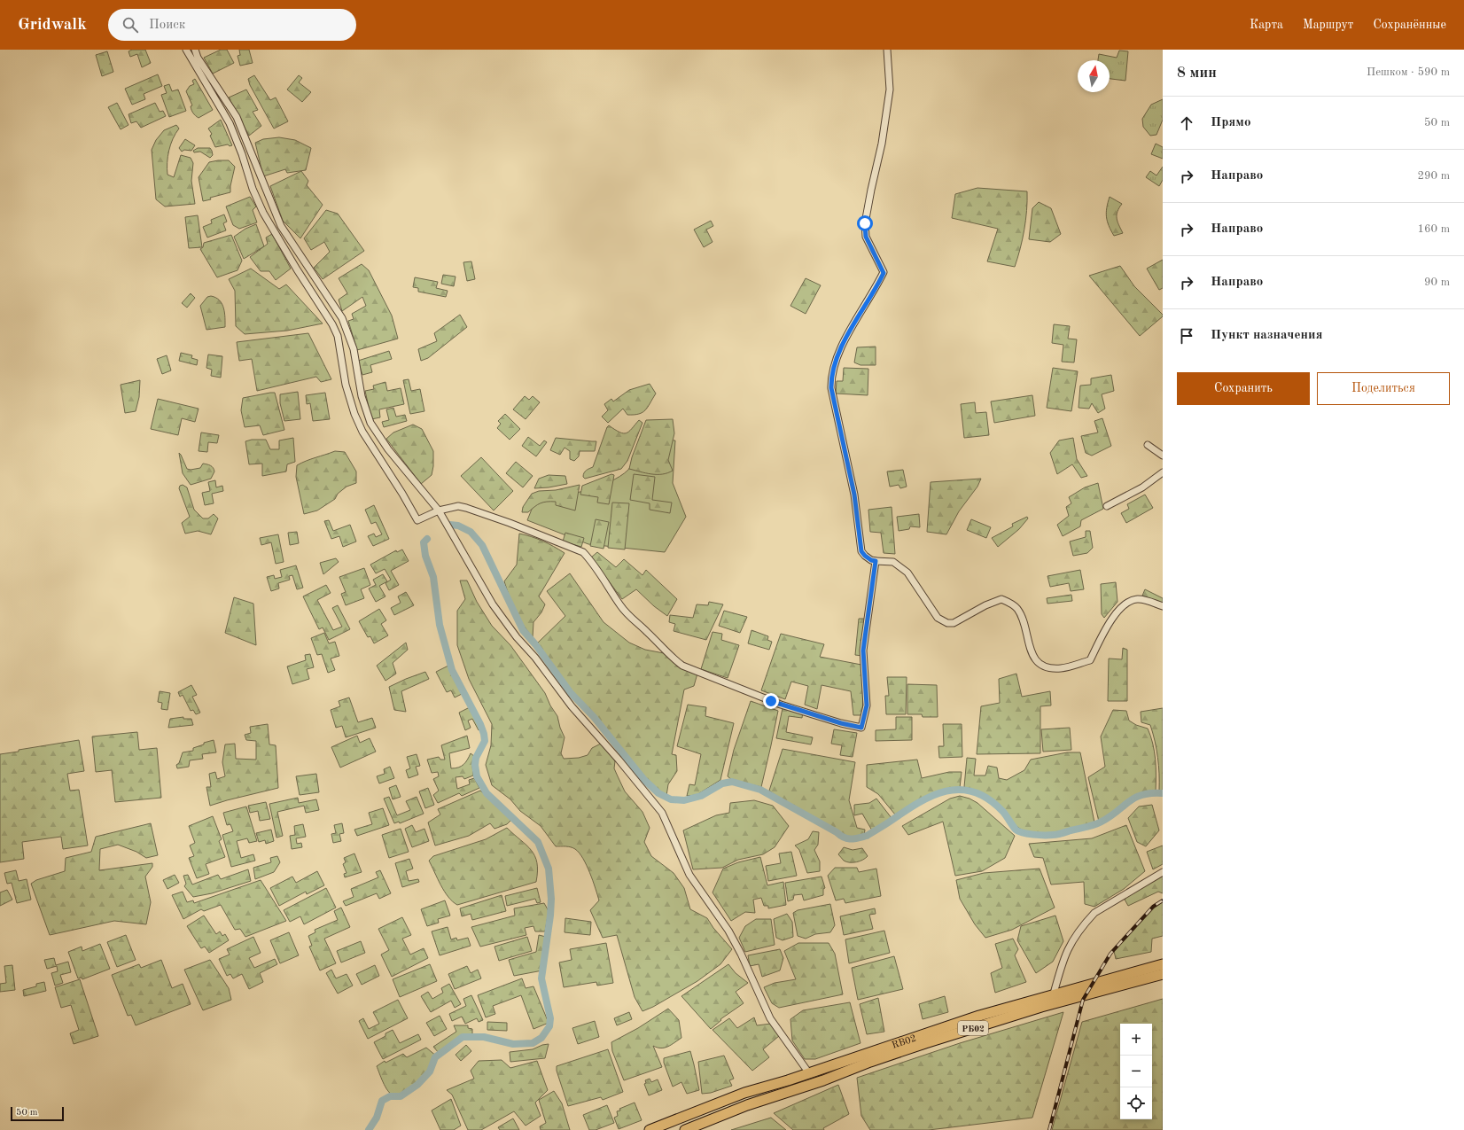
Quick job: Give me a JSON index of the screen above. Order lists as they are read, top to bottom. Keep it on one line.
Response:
{"streets":{"highway":["РБ02","RB02"]},"scale_bar":"50 m","north":"top","page":{"header":"Gridwalk","search":"Поиск","nav":["Карта","Маршрут","Сохранённые"],"heading":["8 мин","Пешком · 590 m"],"list":[["Прямо","50 m"],["Направо","290 m"],["Направо","160 m"],["Направо","90 m"],"Пункт назначения"],"buttons":["Сохранить","Поделиться"],"map_buttons":["+","−"],"scale":"50 m"}}
